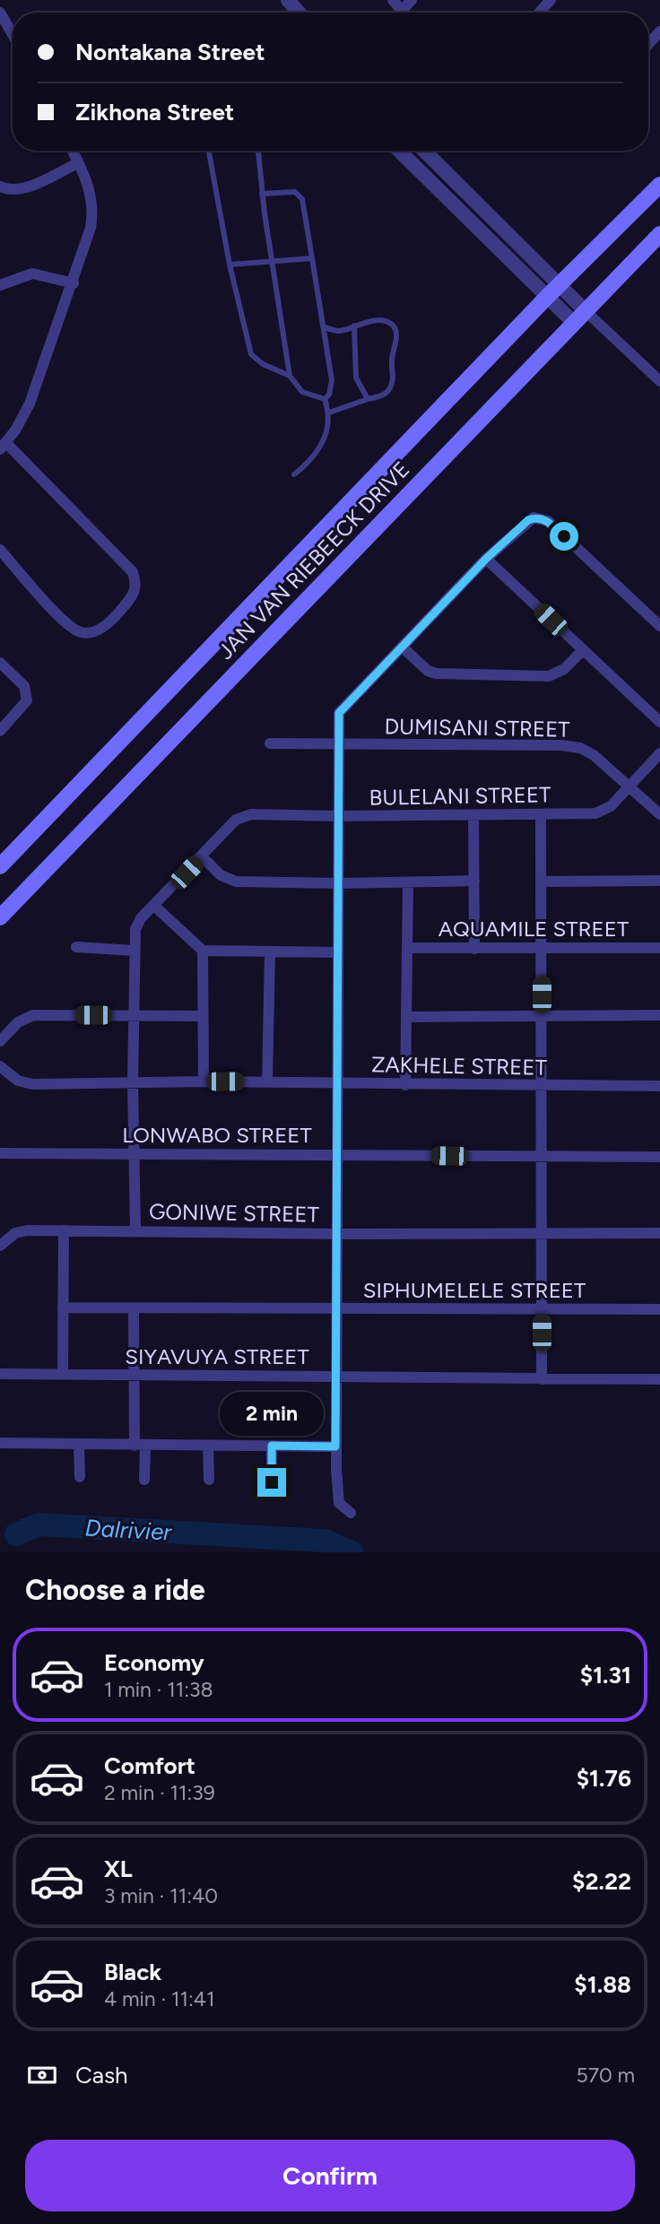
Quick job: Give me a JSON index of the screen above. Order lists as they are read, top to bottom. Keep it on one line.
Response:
{"streets":{"main road":["JAN VAN RIEBEECK DRIVE"],"street":["DUMISANI STREET","BULELANI STREET","AQUAMILE STREET","ZAKHELE STREET","LONWABO STREET","GONIWE STREET","SIPHUMELELE STREET","SIYAVUYA STREET"]},"crossings":[["DUMISANI STREET","BULELANI STREET"],["BULELANI STREET","ZAKHELE STREET"],["BULELANI STREET","LONWABO STREET"],["BULELANI STREET","GONIWE STREET"]],"water":["Dalrivier"],"page":{"banner":["Nontakana Street","Zikhona Street"],"bubble":"2 min","heading":"Choose a ride","list":[{"name":"Economy","note":"1 min · 11:38","value":"$1.31"},{"name":"Comfort","note":"2 min · 11:39","value":"$1.76"},{"name":"XL","note":"3 min · 11:40","value":"$2.22"},{"name":"Black","note":"4 min · 11:41","value":"$1.88"}],"pay":["Cash","570 m"],"buttons":"Confirm"}}
